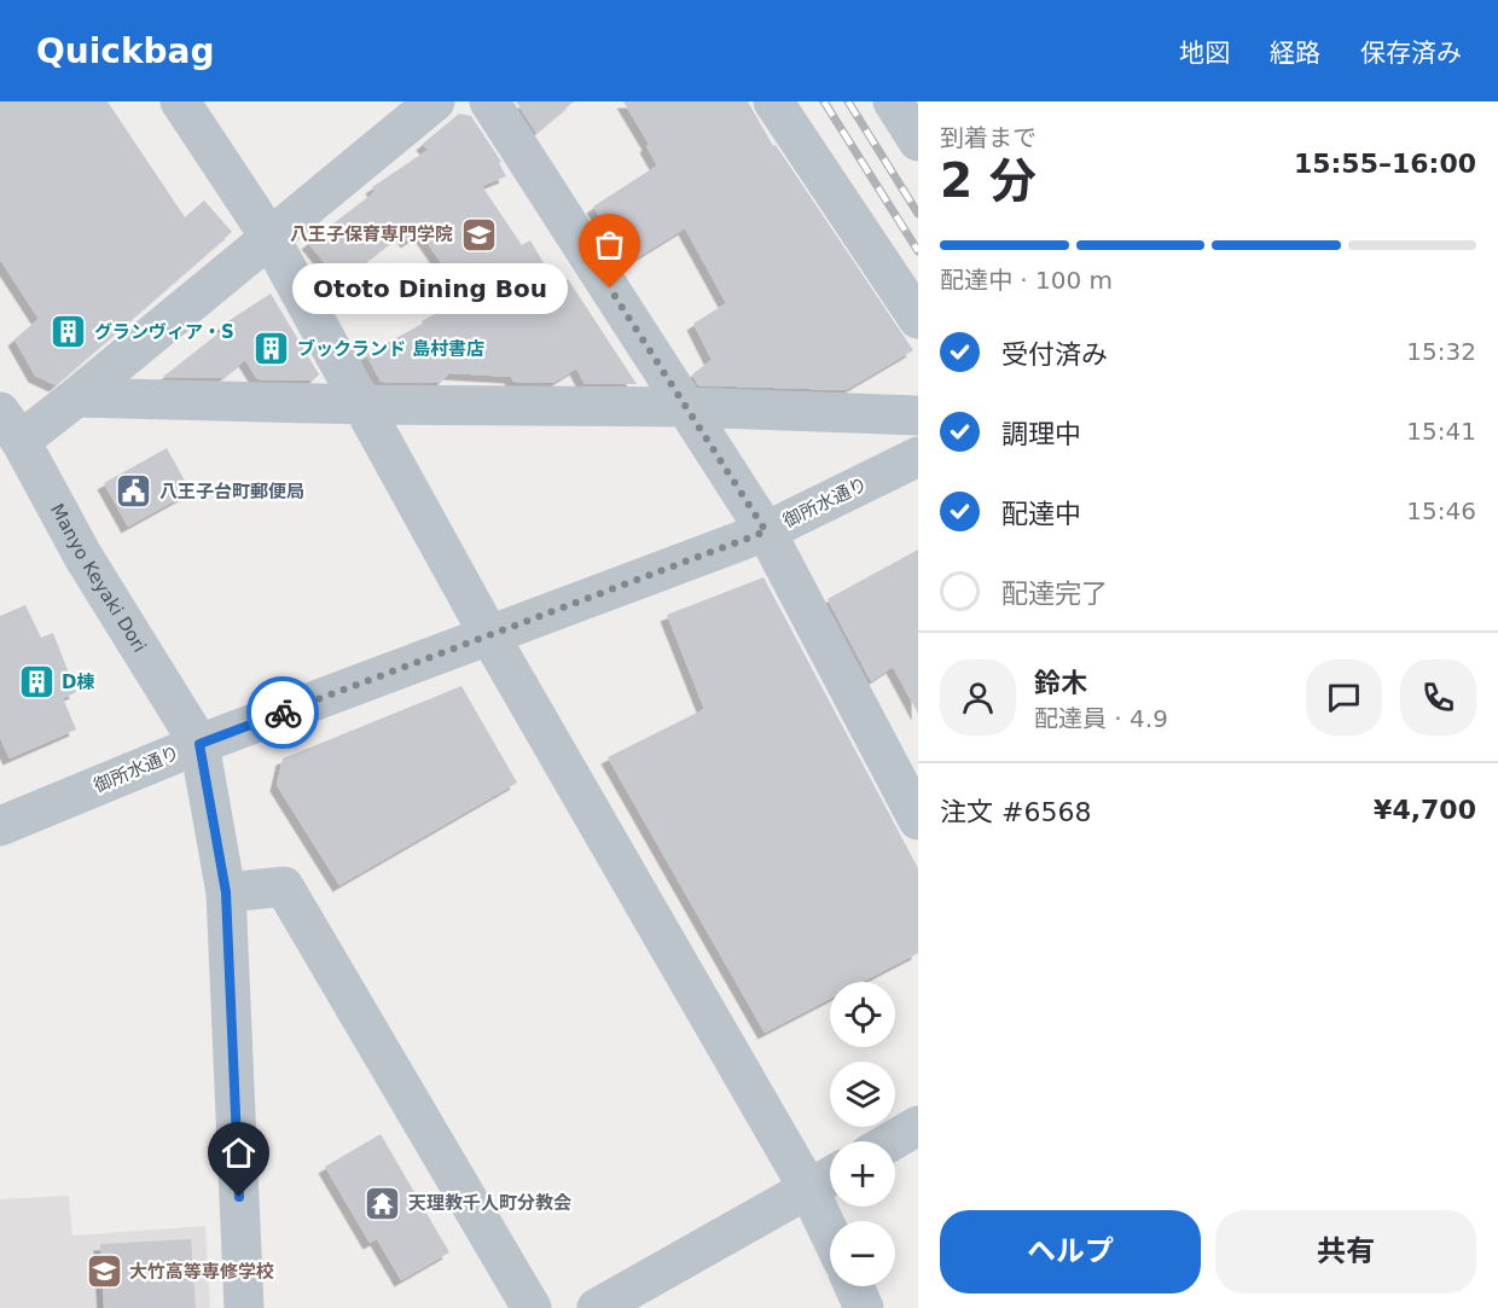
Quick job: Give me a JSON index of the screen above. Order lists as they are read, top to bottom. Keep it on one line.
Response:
{"streets":{"street":["御所水通り","Manyo Keyaki Dori"]},"crossings":[["御所水通り","Manyo Keyaki Dori"]],"places":{"school or university":["八王子保育専門学院","大竹高等専修学校"],"other":["Ototo Dining Bou"],"building":["グランヴィア・S","ブックランド 島村書店","D棟"],"public building":["八王子台町郵便局"],"temple":["天理教千人町分教会"]},"page":{"header":"Quickbag","nav":["地図","経路","保存済み"],"heading":["2 分","到着まで","15:55–16:00"],"panel":["鈴木","配達員 · 4.9","注文 #6568","¥4,700"],"bar":"配達中 · 100 m","bubble":"Ototo Dining Bou","list":[["受付済み","15:32"],["調理中","15:41"],["配達中","15:46"],"配達完了"],"map_buttons":["+","−"],"buttons":["ヘルプ","共有"]}}
